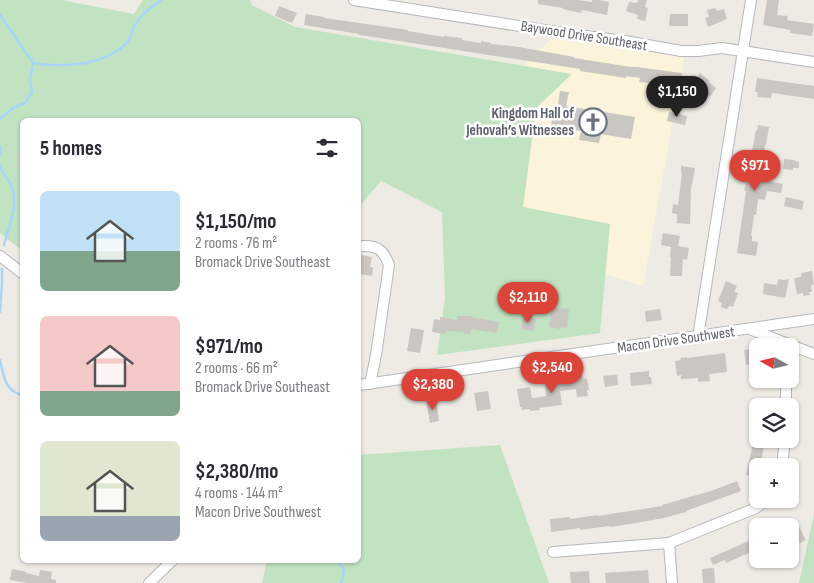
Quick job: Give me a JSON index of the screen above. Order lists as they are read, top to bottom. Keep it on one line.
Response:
{"streets":{"street":["Baywood Drive Southeast","Macon Drive Southwest"]},"places":{"church":["Kingdom Hall of Jehovah’s Witnesses"]},"north":"left","page":{"price":["$1,150","$971","$2,110","$2,540","$2,380"],"heading":"5 homes","list":[{"name":"$1,150/mo","note":"2 rooms · 76 m² · Bromack Drive Southeast"},{"name":"$971/mo","note":"2 rooms · 66 m² · Bromack Drive Southeast"},{"name":"$2,380/mo","note":"4 rooms · 144 m² · Macon Drive Southwest"}],"map_buttons":["+","−"]}}
